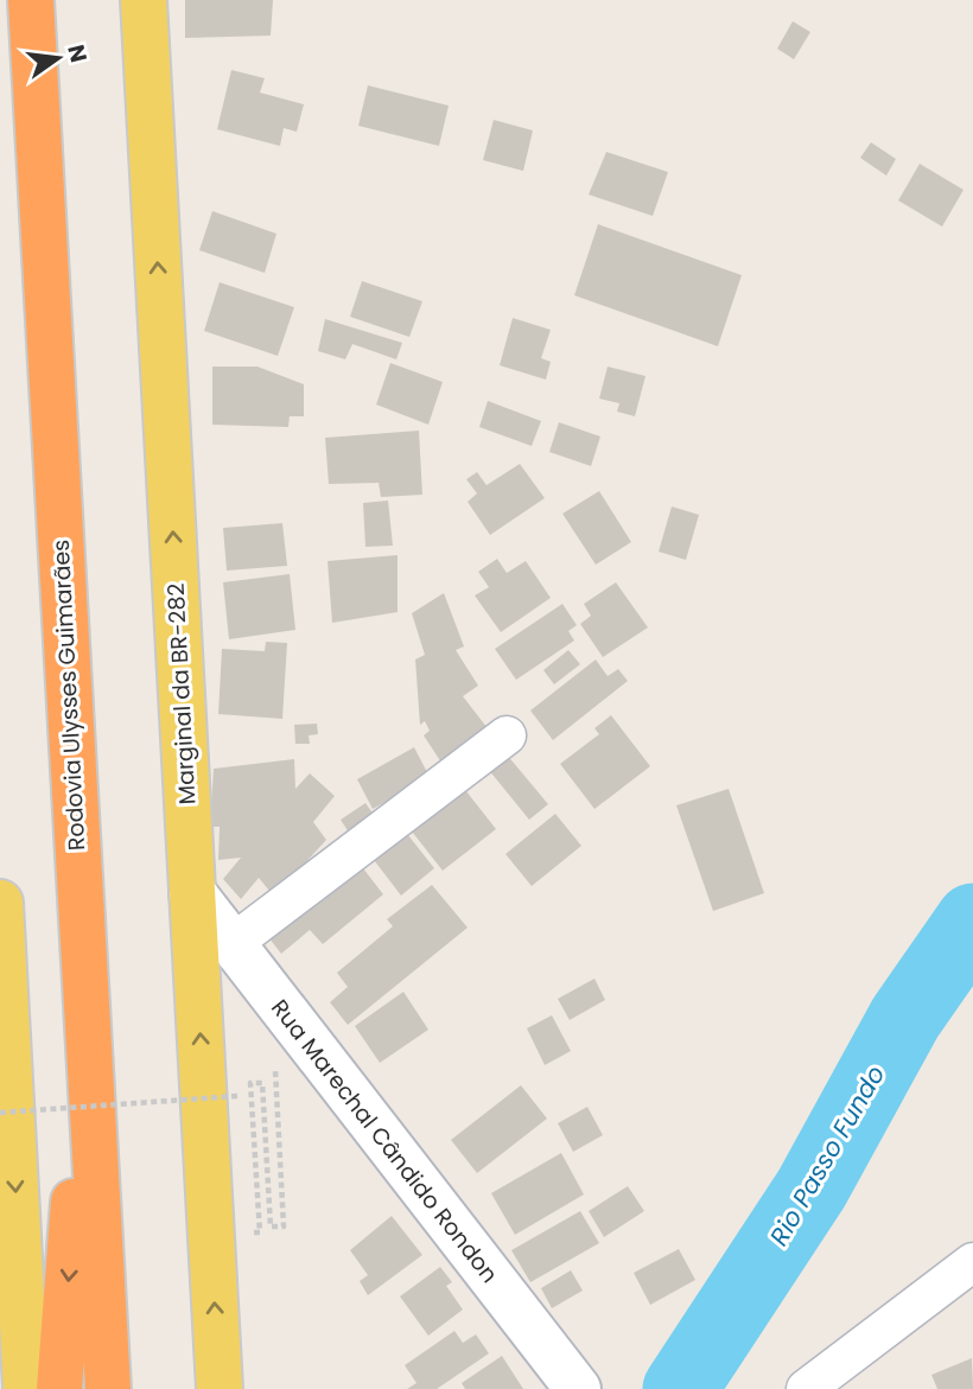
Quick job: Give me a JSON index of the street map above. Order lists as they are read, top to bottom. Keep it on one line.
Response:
{"streets":{"highway":["Rodovia Ulysses Guimarães"],"main road":["Marginal da BR-282"],"street":["Rua Marechal Cândido Rondon"]},"crossings":[["Marginal da BR-282","Rua Marechal Cândido Rondon"]],"water":["Rio Passo Fundo"],"north":"right"}
